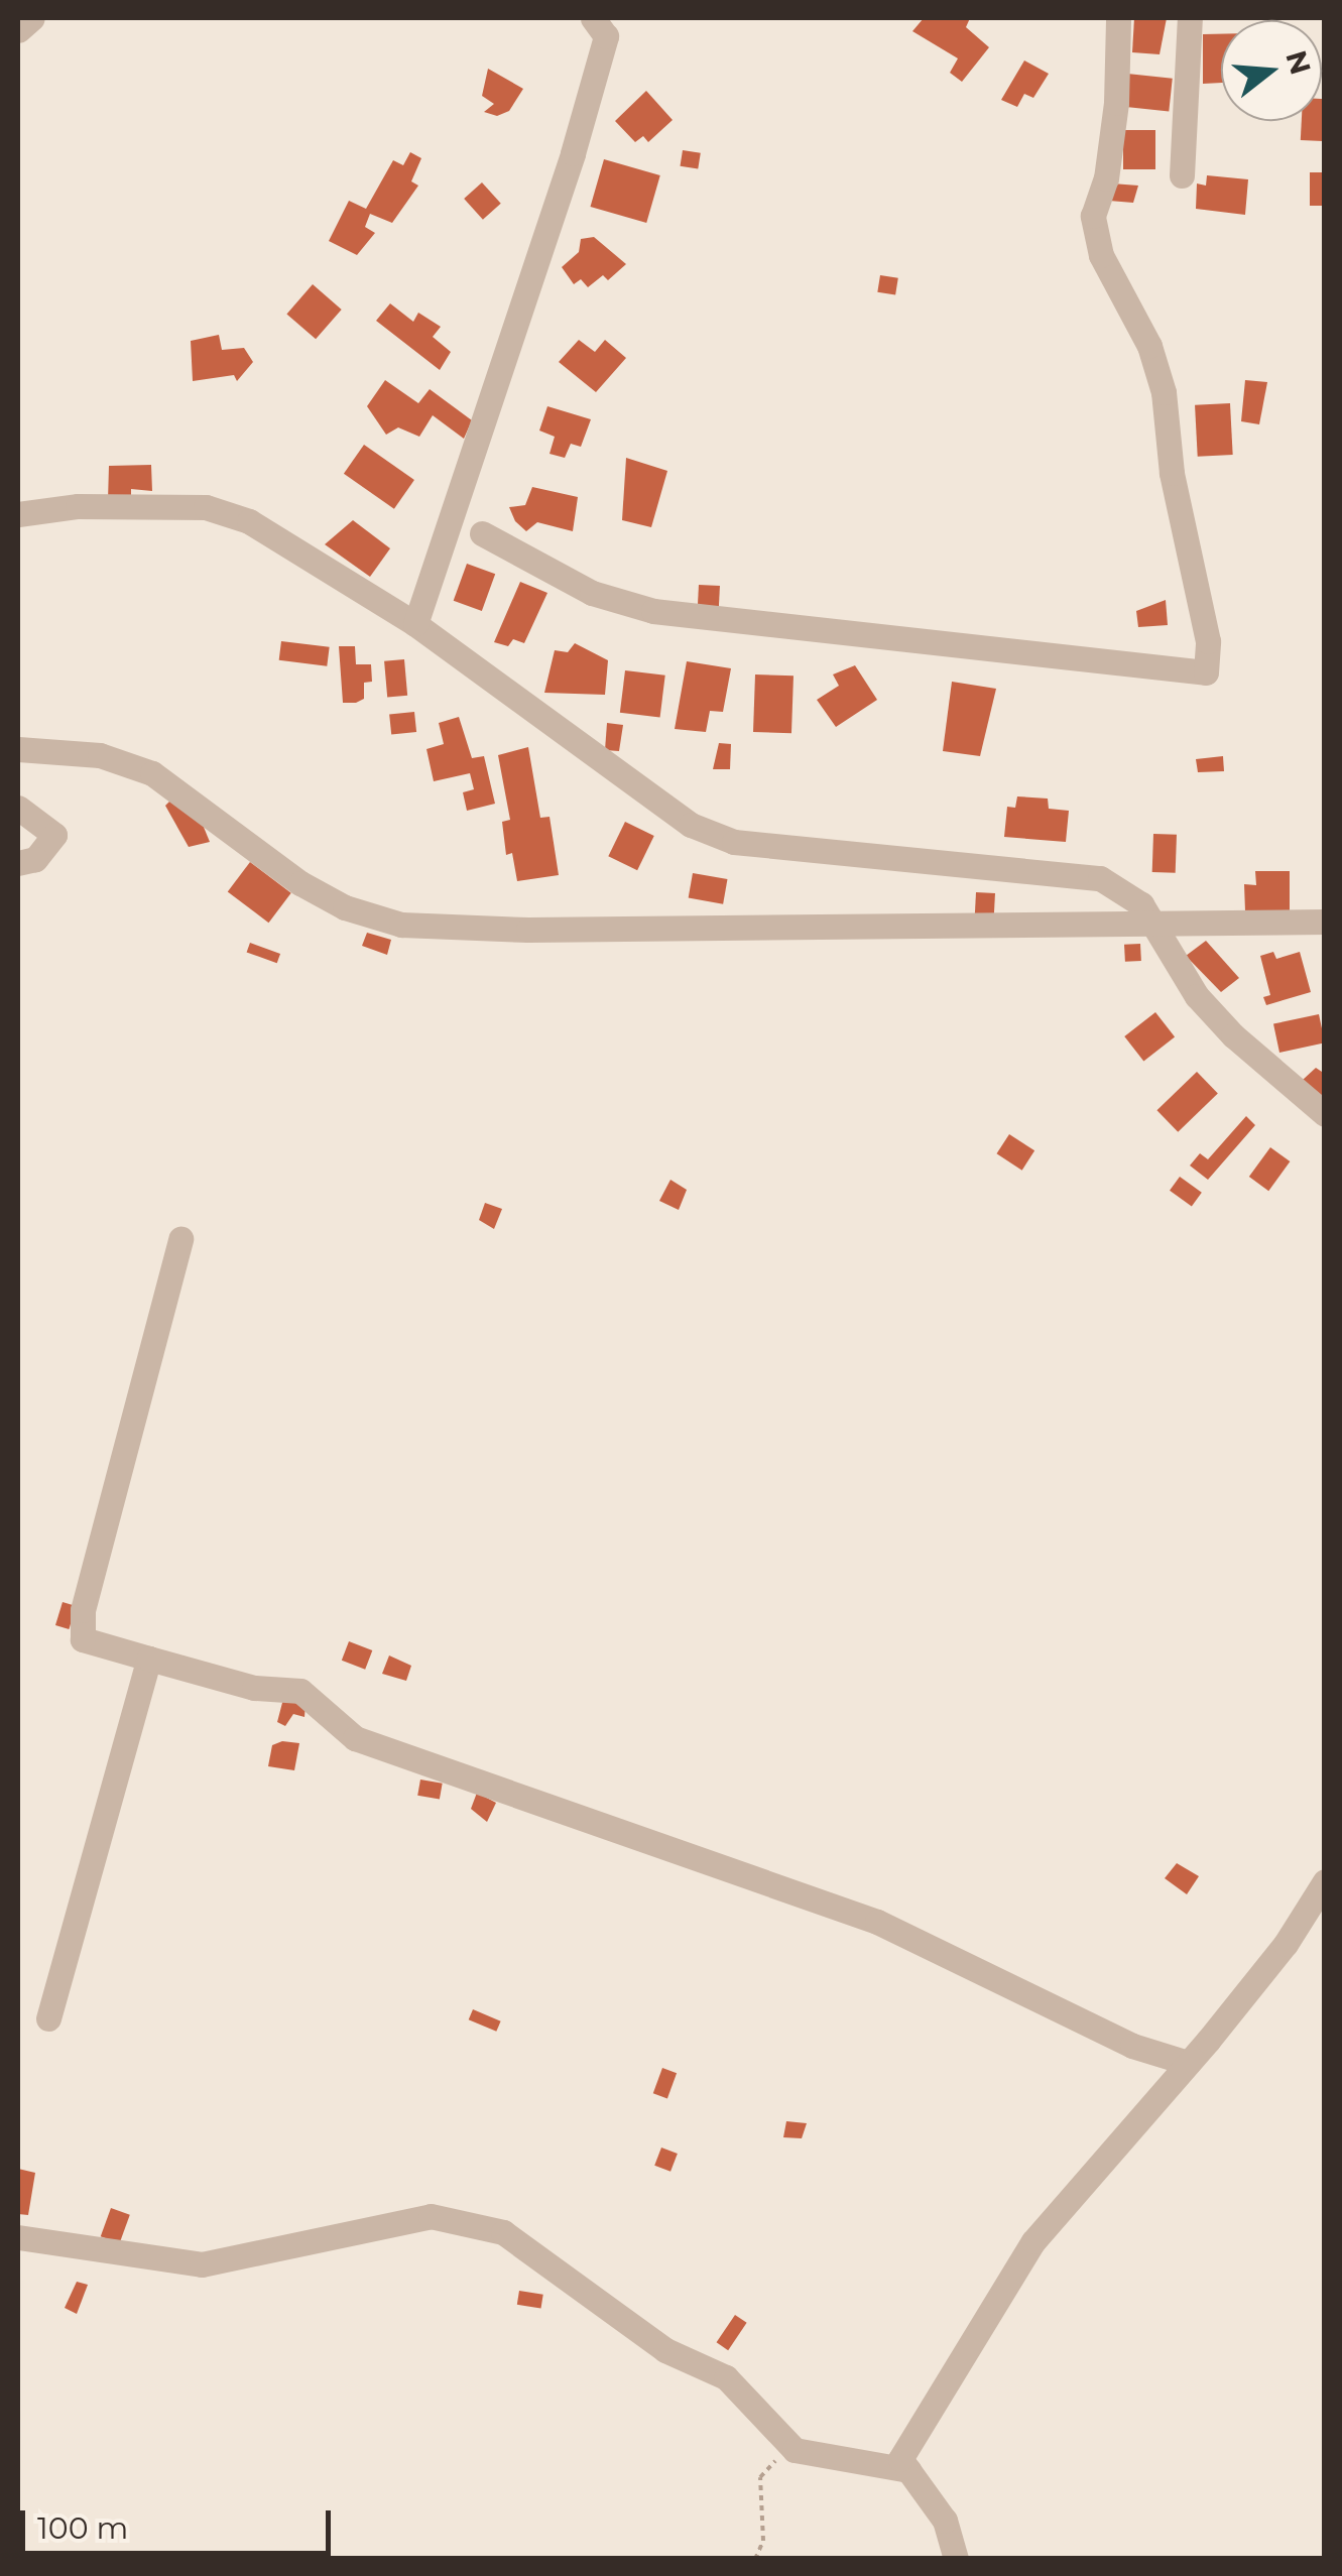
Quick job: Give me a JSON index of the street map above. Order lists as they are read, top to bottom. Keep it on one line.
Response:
{"scale_bar":"100 m","north":"right"}
